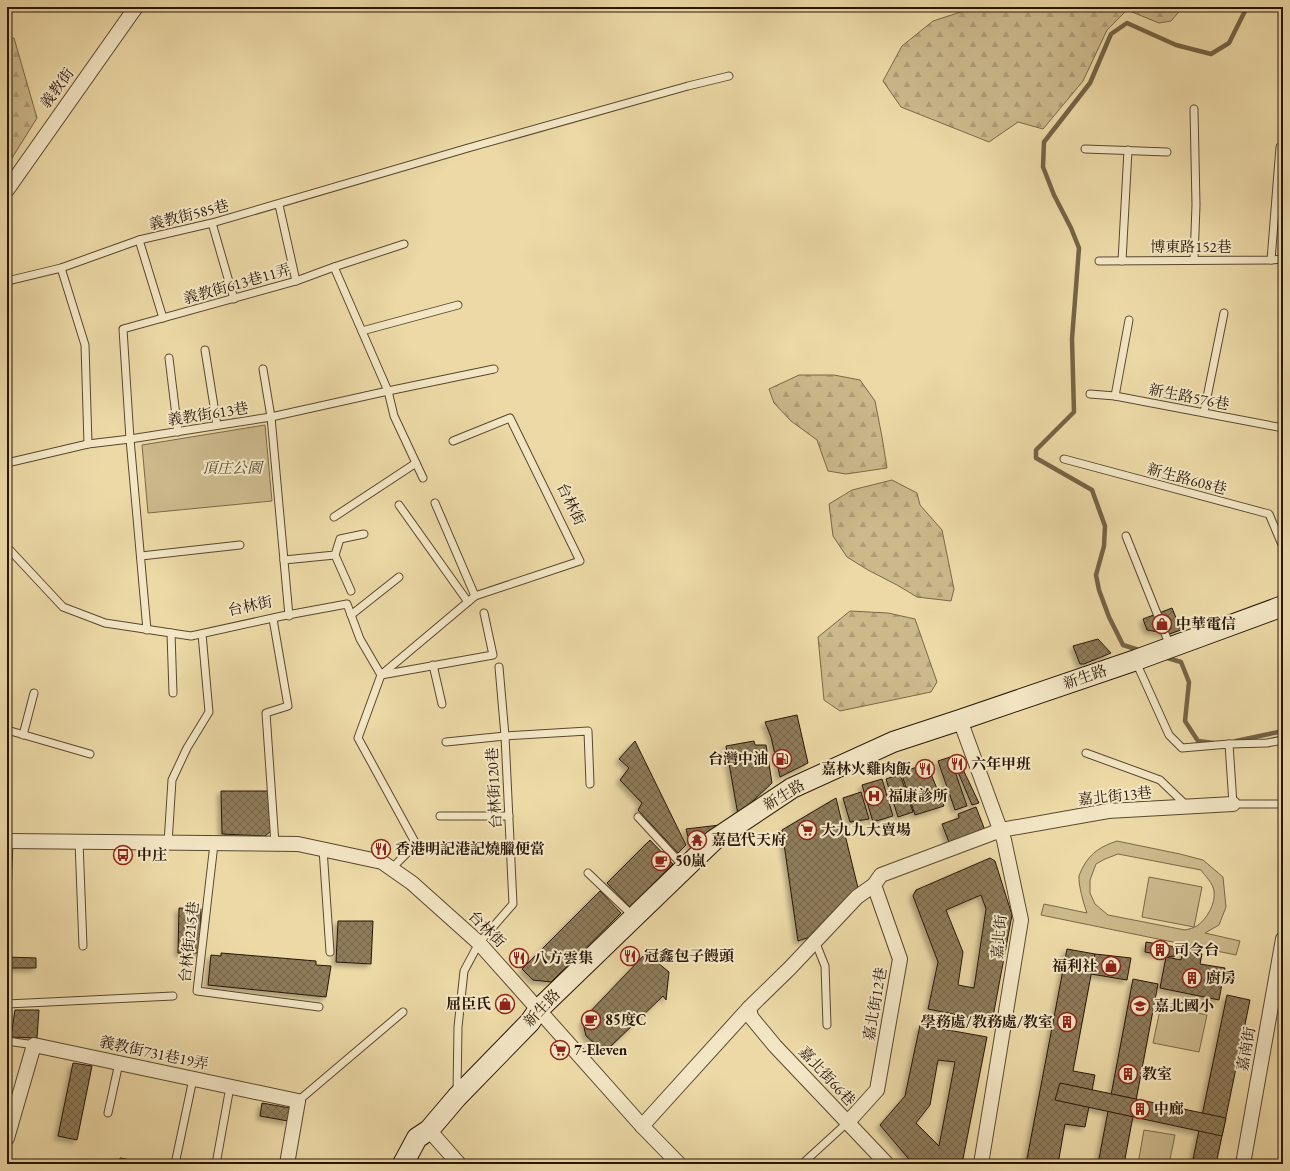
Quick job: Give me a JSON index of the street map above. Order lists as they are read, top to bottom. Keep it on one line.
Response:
{"streets":{"street":["義教街","台林街","新生路","嘉北街13巷","嘉北街","嘉北街12巷","嘉南街","義教街731巷19弄","嘉北街66巷"],"lane":["義教街585巷","博東路152巷","義教街613巷11弄","新生路576巷","義教街613巷","新生路608巷","台林街120巷","台林街215巷"]},"crossings":[["義教街613巷11弄","義教街613巷"],["台林街","新生路"],["台林街","台林街120巷"],["台林街","台林街215巷"],["新生路","台林街120巷"],["新生路","嘉北街"],["嘉北街13巷","嘉北街"],["嘉北街12巷","嘉北街66巷"]],"parks":["頂庄公園"],"places":{"shop":["中華電信","福利社","屈臣氏"],"fuel station":["台灣中油"],"restaurant":["六年甲班","嘉林火雞肉飯","香港明記港記燒臘便當","冠鑫包子饅頭","八方雲集"],"hospital":["福康診所"],"supermarket":["大九九大賣場","7-Eleven"],"temple":["嘉邑代天府"],"bus stop":["中庄"],"cafe":["50嵐","85度C"],"building":["司令台","廚房","學務處/教務處/教室","教室","中廊"],"school or university":["嘉北國小"]}}
